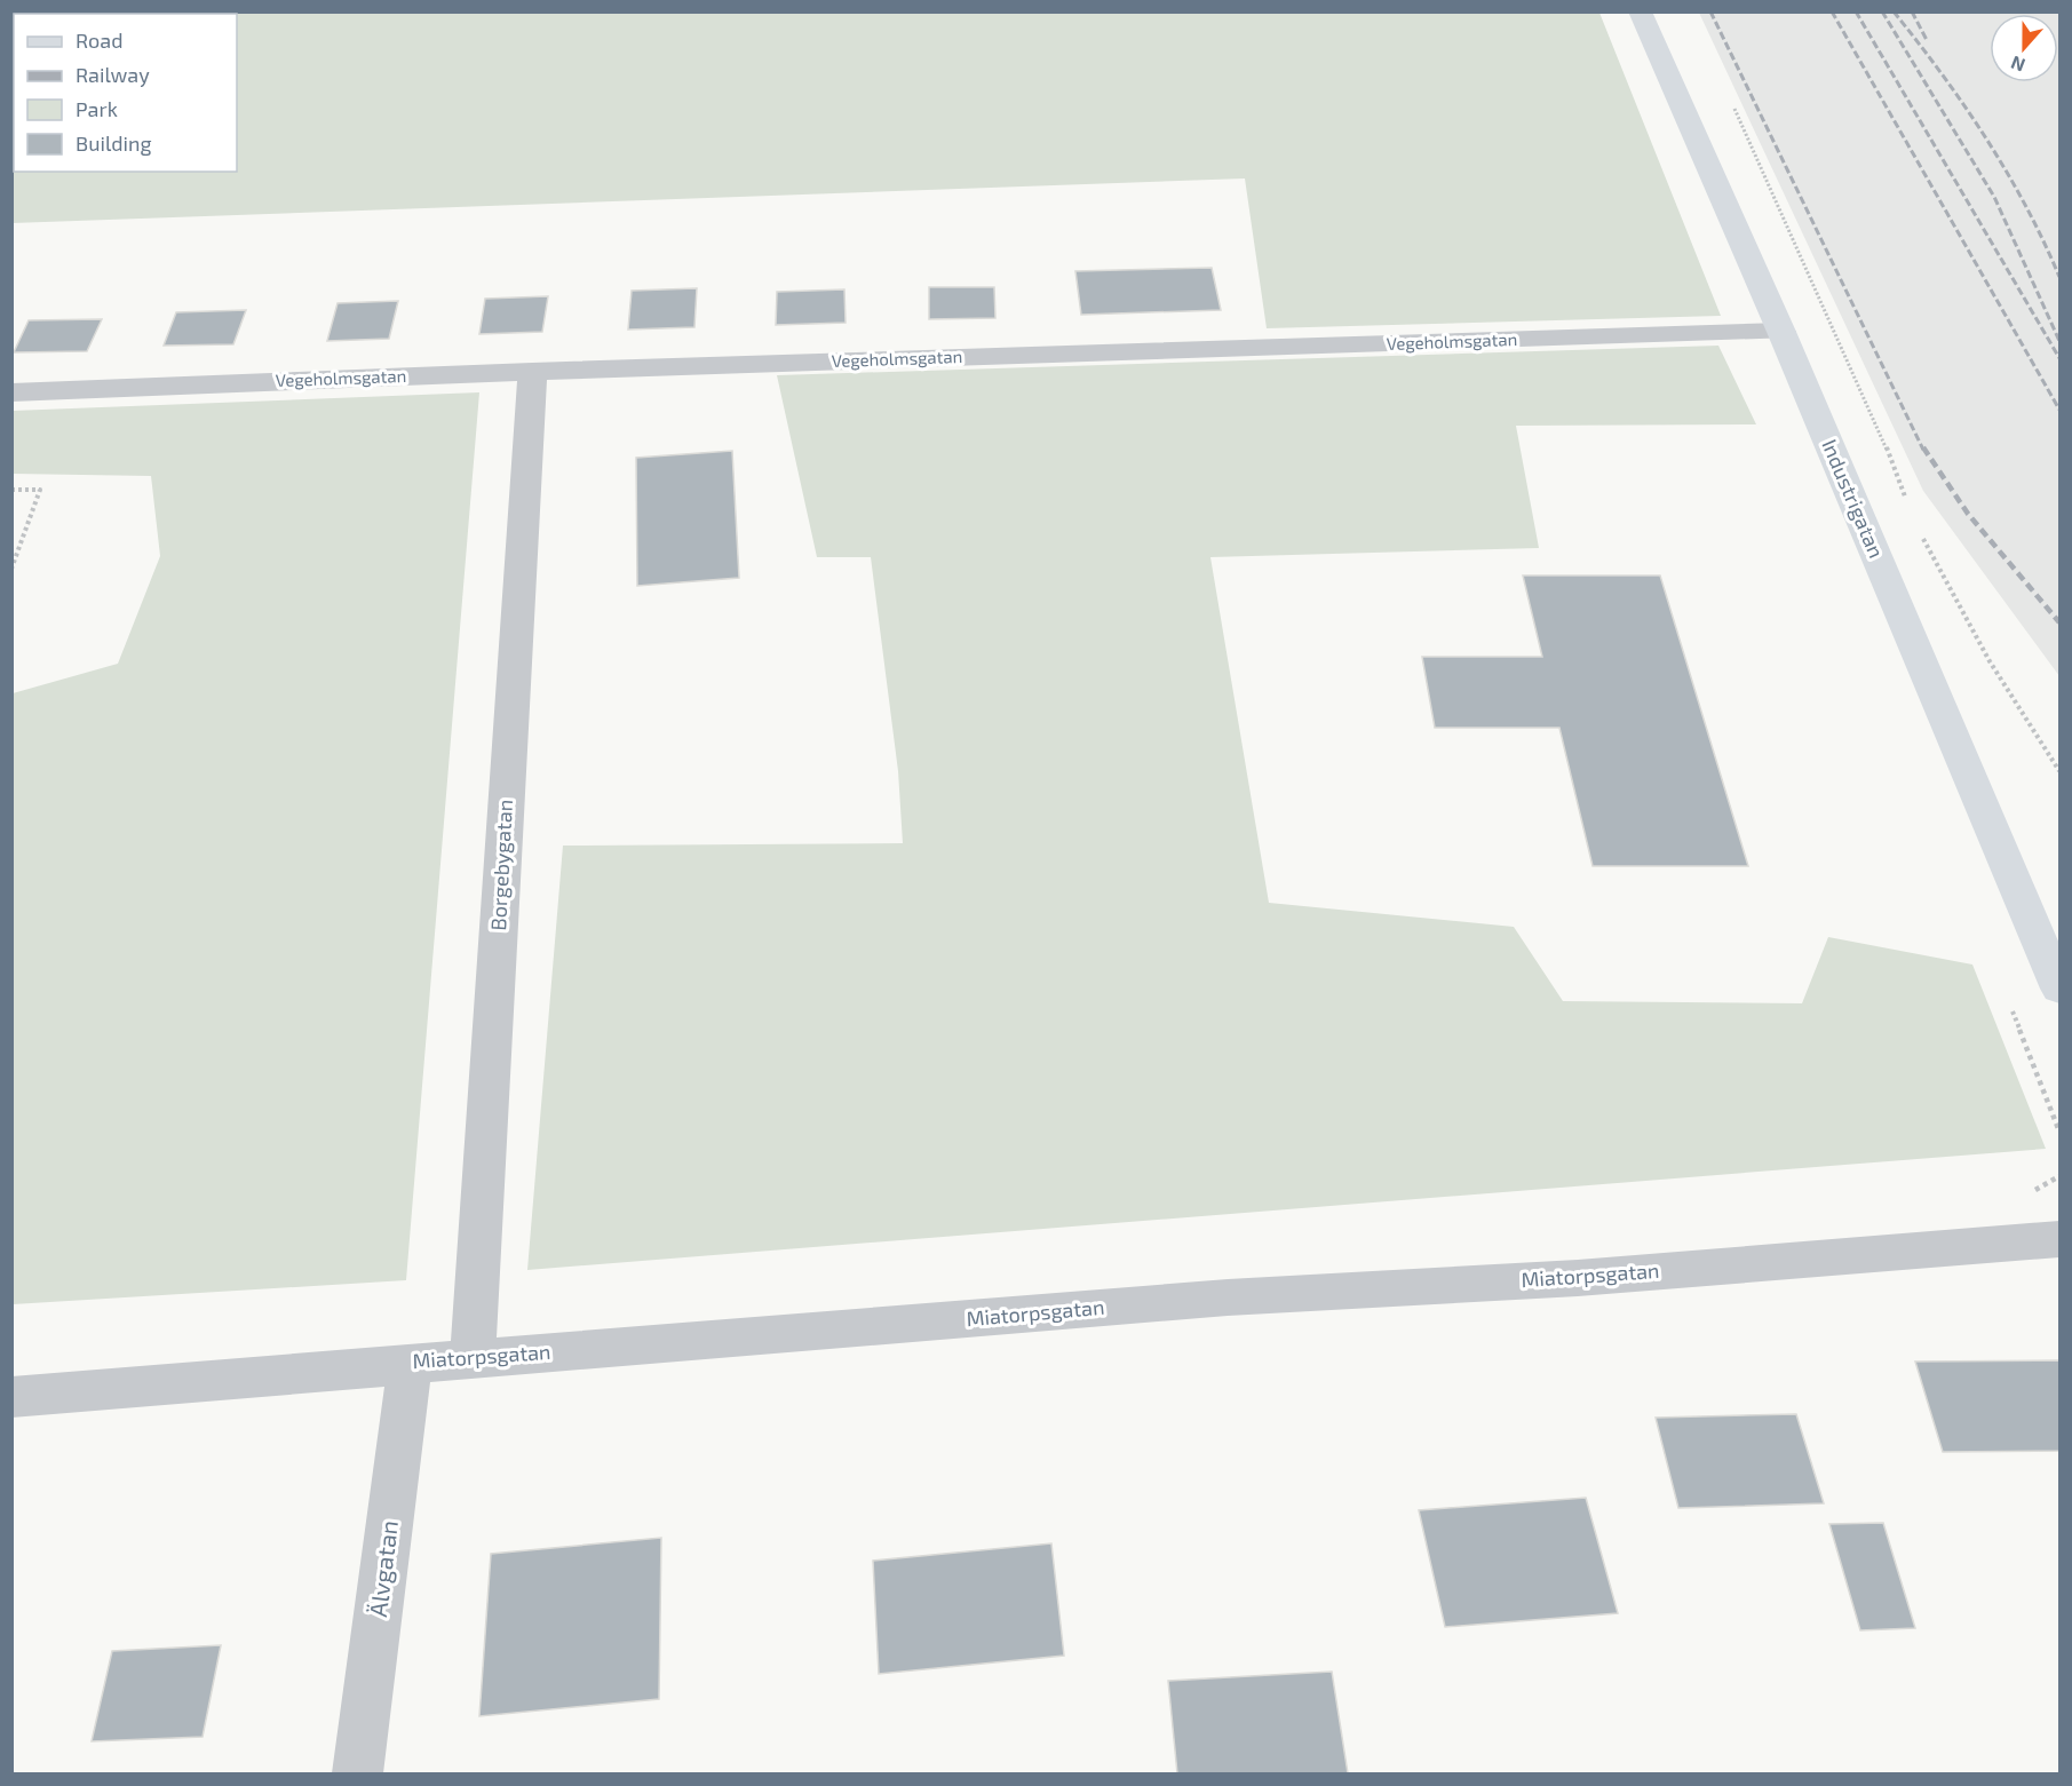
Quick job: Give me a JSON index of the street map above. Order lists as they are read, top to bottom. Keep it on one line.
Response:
{"streets":{"street":["Vegeholmsgatan","Industrigatan","Borgebygatan","Miatorpsgatan","Älvgatan"]},"crossings":[["Vegeholmsgatan","Industrigatan"],["Vegeholmsgatan","Borgebygatan"],["Borgebygatan","Miatorpsgatan"],["Miatorpsgatan","Älvgatan"]],"legend":["Road","Railway","Park","Building"],"north":"bottom"}
